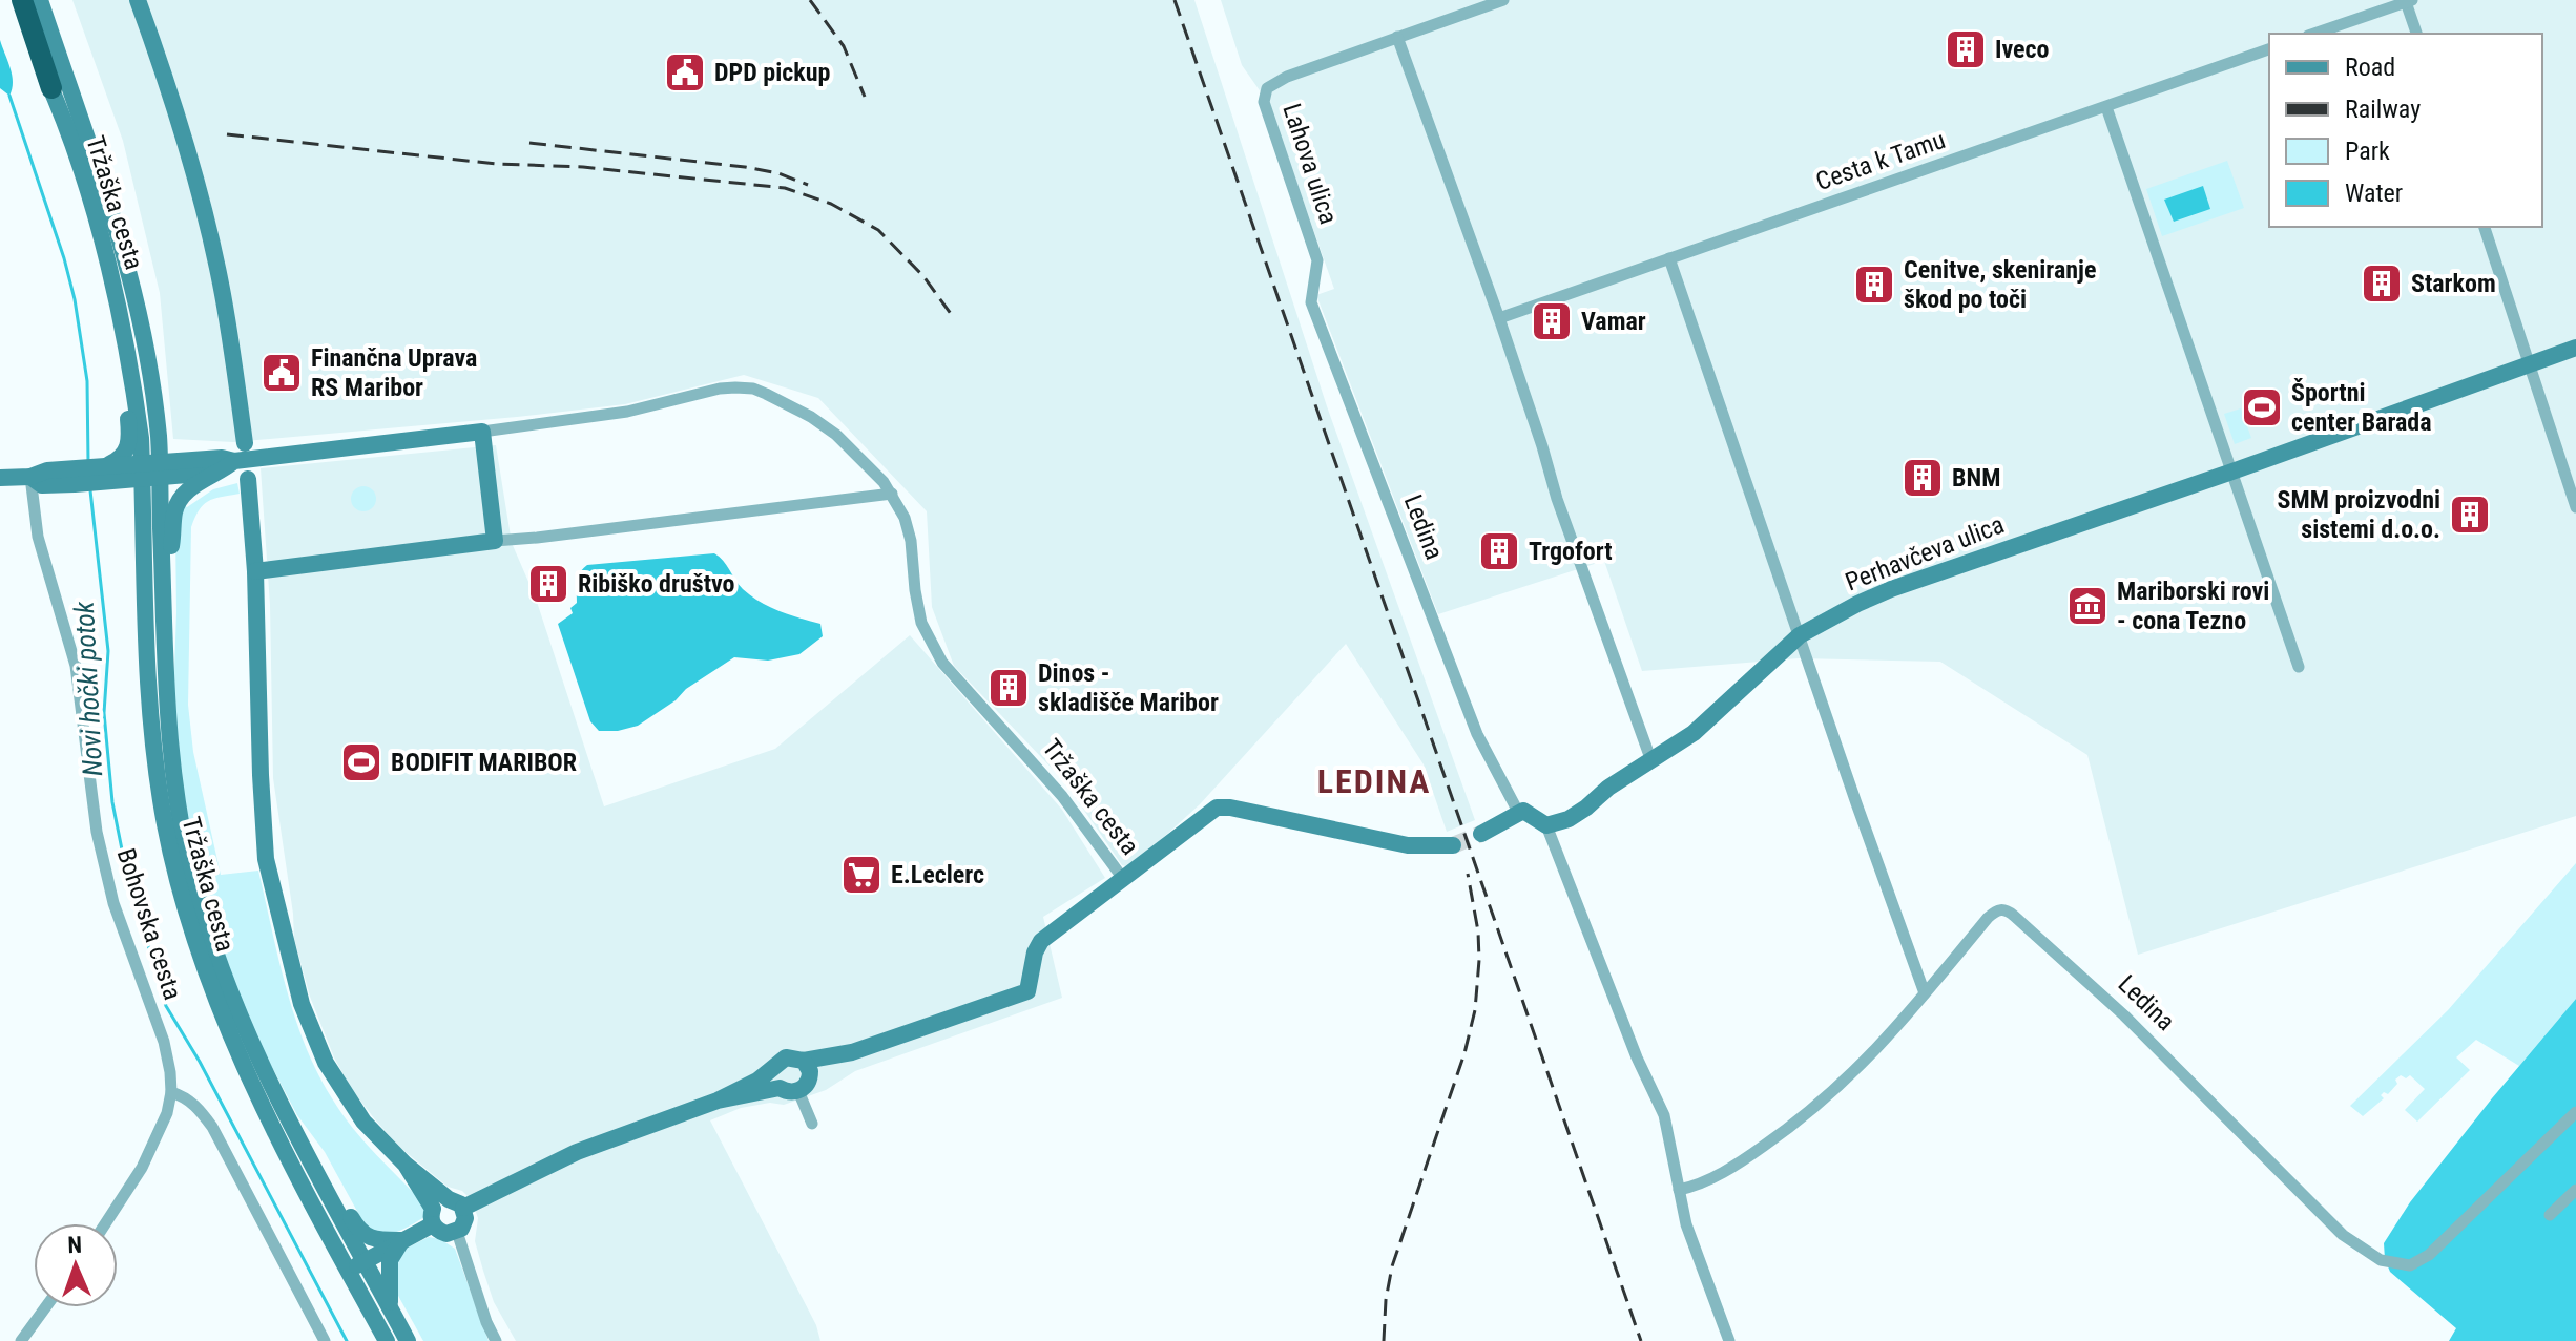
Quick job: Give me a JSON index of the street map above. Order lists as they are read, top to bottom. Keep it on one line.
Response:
{"streets":{"street":["Cesta k Tamu","Lahova ulica","Tržaška cesta","Ledina","Perhavčeva ulica","Bohovska cesta"]},"crossings":[["Lahova ulica","Ledina"]],"districts":["LEDINA"],"water":["Novi hočki potok"],"places":{"building":["Iveco","Starkom","Cenitve, skeniranje škod po toči","Vamar","BNM","SMM proizvodni sistemi d.o.o.","Trgofort","Ribiško društvo","Dinos - skladišče Maribor"],"public building":["DPD pickup","Finančna Uprava RS Maribor"],"sports":["Športni center Barada","BODIFIT MARIBOR"],"museum":["Mariborski rovi - cona Tezno"],"supermarket":["E.Leclerc"]},"legend":["Road","Railway","Park","Water"],"north":"top"}
